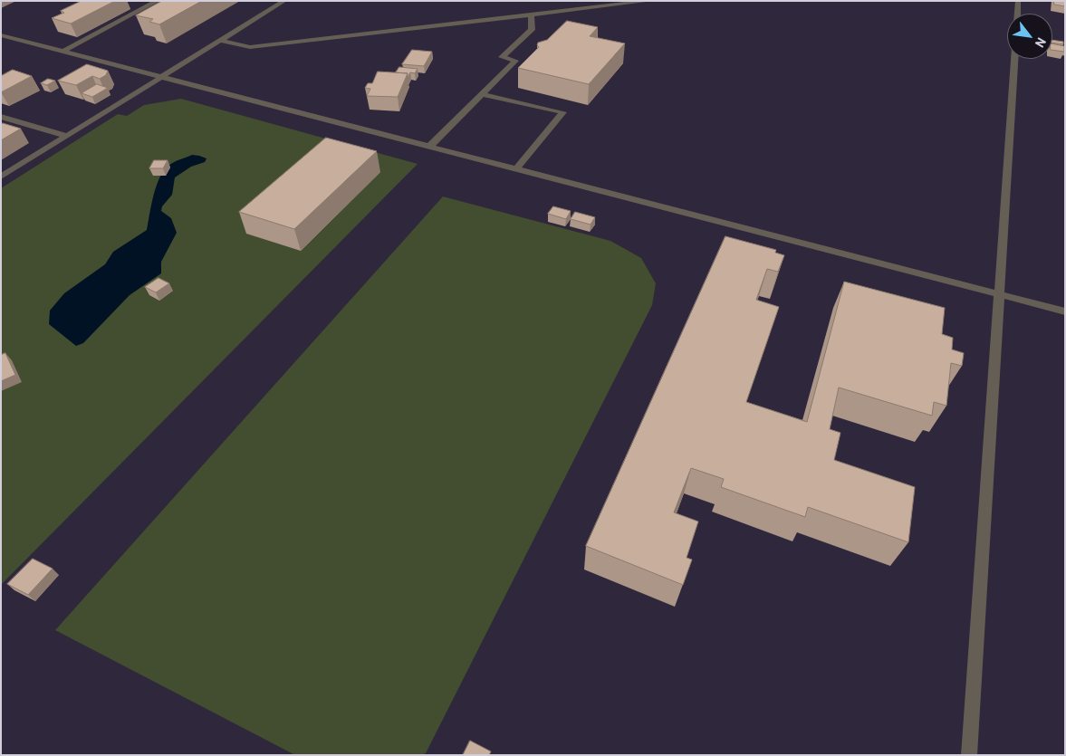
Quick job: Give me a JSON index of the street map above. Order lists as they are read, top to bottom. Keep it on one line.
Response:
{"north":"bottom right"}
